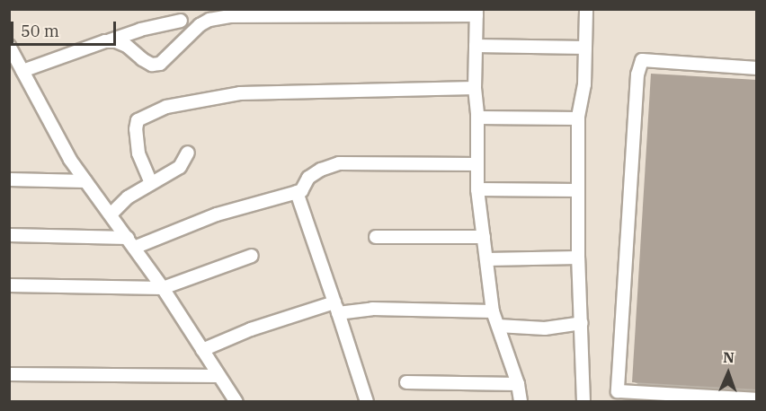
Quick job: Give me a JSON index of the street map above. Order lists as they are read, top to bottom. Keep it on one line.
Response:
{"scale_bar":"50 m","north":"top"}
